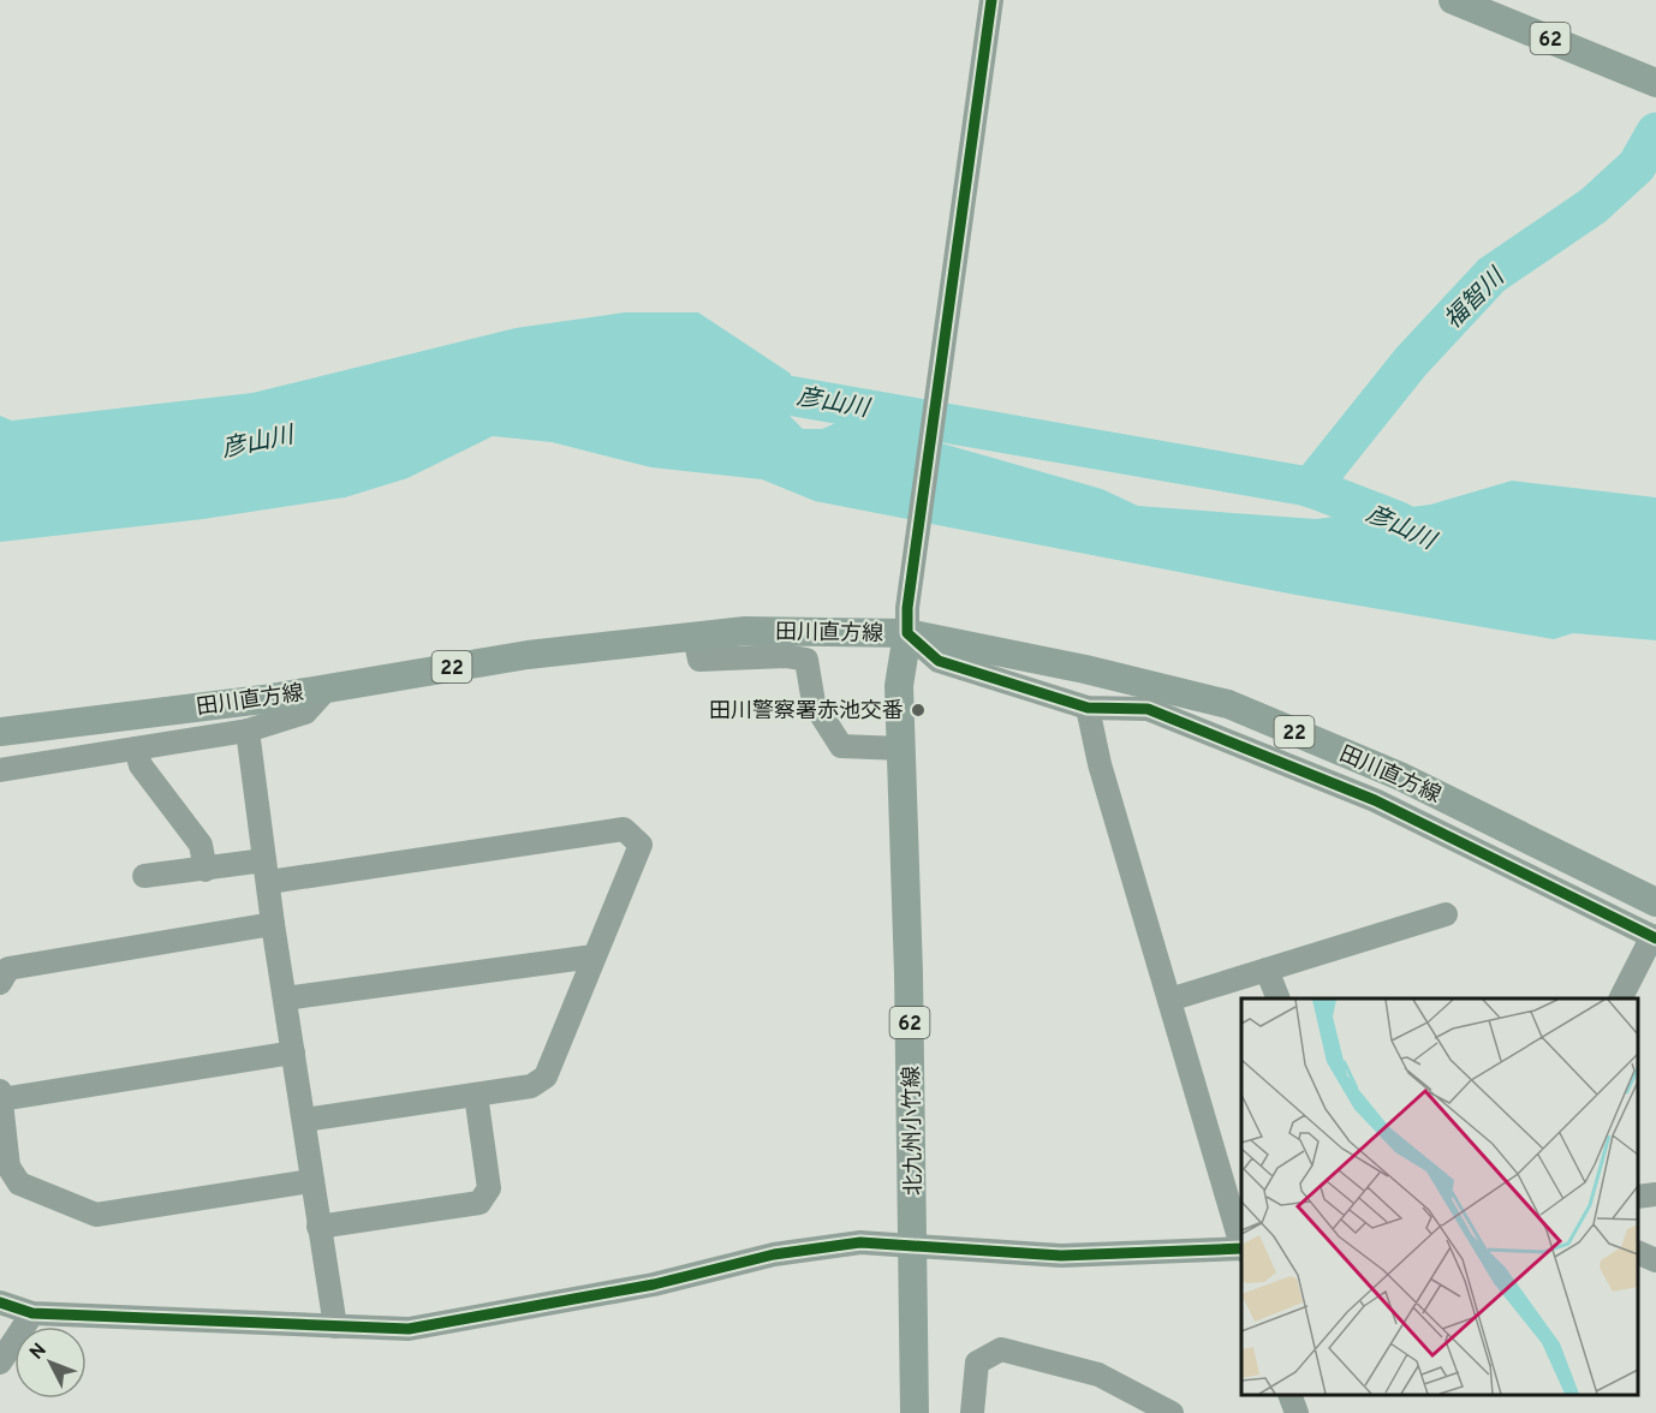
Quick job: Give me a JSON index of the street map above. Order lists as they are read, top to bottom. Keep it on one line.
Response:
{"streets":{"main road":["62","田川直方線","22","北九州小竹線"]},"crossings":[["田川直方線","北九州小竹線"]],"water":["福智川","彦山川"],"places":["田川警察署赤池交番"],"north":"top left"}
